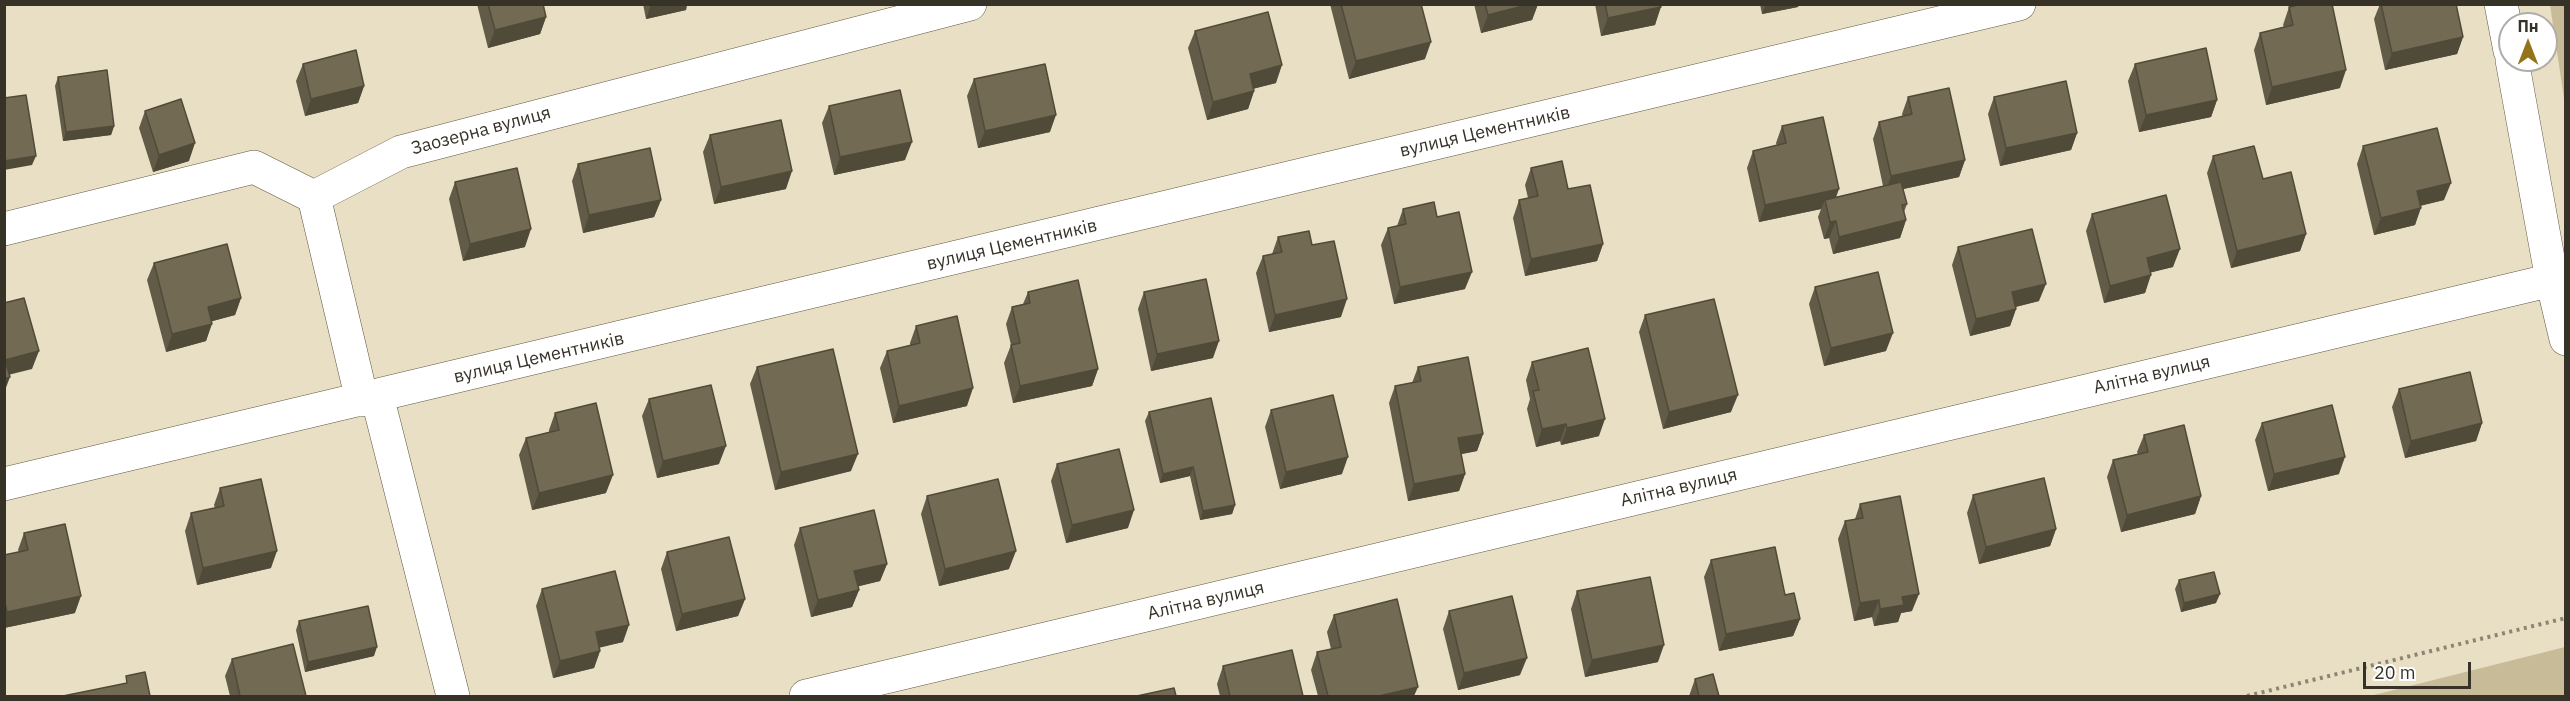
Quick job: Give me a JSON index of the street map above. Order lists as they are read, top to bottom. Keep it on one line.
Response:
{"streets":{"street":["Заозерна вулиця","вулиця Цементників","Алітна вулиця"]},"scale_bar":"20 m","north":"top"}
